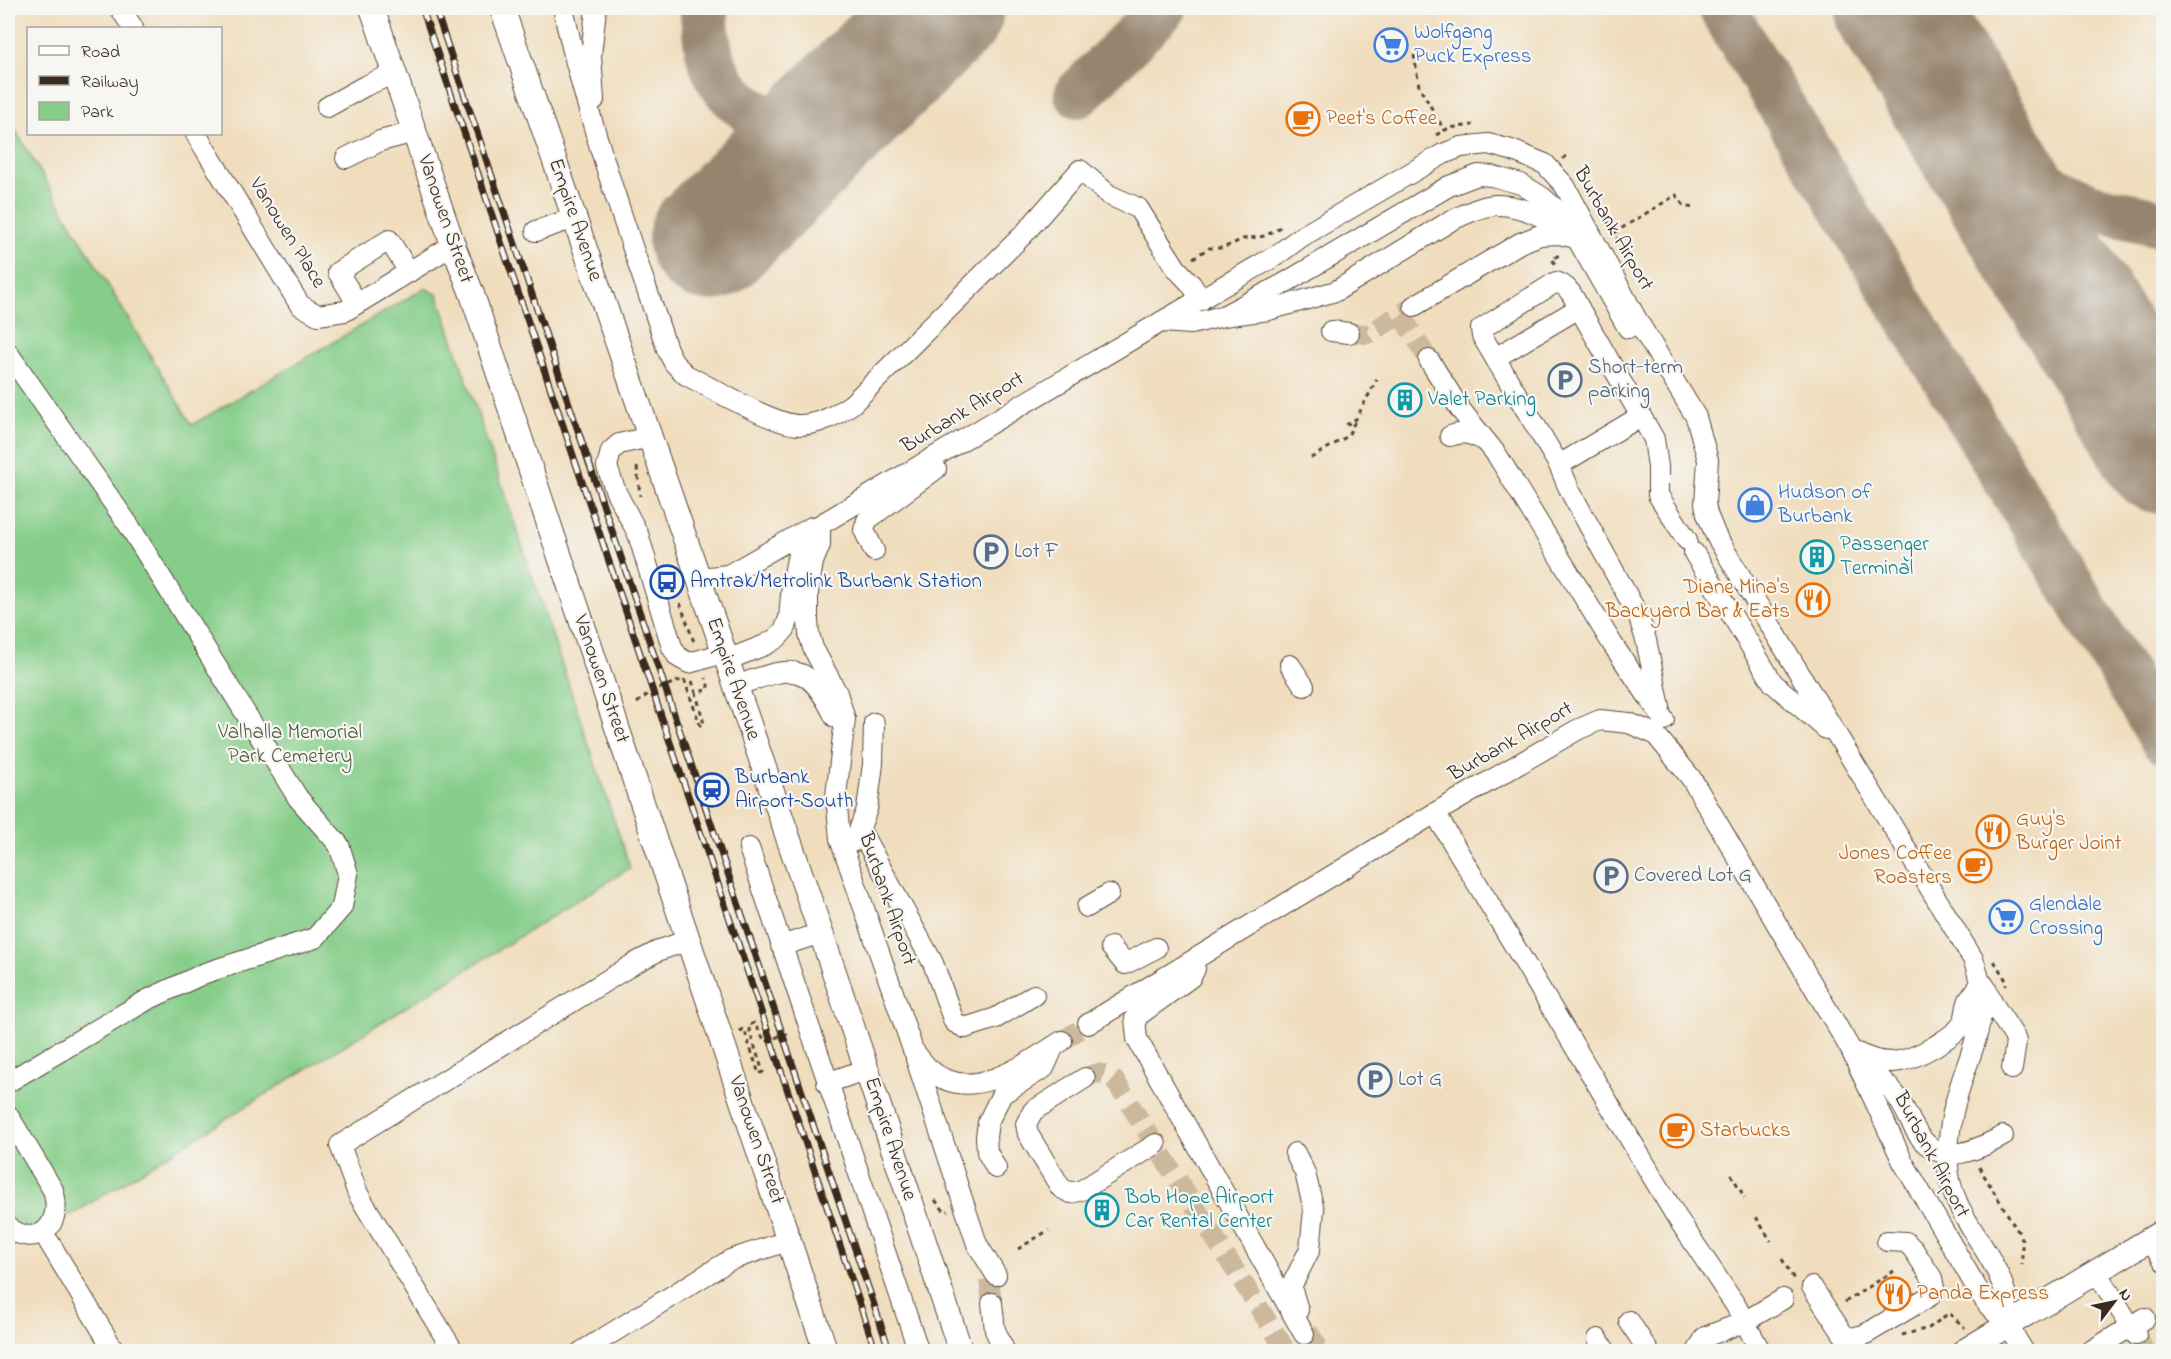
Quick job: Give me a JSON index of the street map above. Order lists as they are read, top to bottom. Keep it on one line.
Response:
{"streets":{"main road":["Vanowen Street","Empire Avenue"],"street":["Burbank Airport","Vanowen Place"]},"crossings":[["Vanowen Street","Vanowen Place"]],"parks":["Valhalla Memorial Park Cemetery"],"places":{"supermarket":["Wolfgang Puck Express","Glendale Crossing"],"cafe":["Peet's Coffee","Jones Coffee Roasters","Starbucks"],"parking":["Short-term parking","Lot F","Covered Lot G","Lot G"],"building":["Valet Parking","Passenger Terminal","Bob Hope Airport Car Rental Center"],"shop":["Hudson of Burbank"],"bus stop":["Amtrak/Metrolink Burbank Station"],"restaurant":["Diane Mina's Backyard Bar & Eats","Guy's Burger Joint","Panda Express"],"station":["Burbank Airport–South"]},"legend":["Road","Railway","Park"],"north":"top right"}
